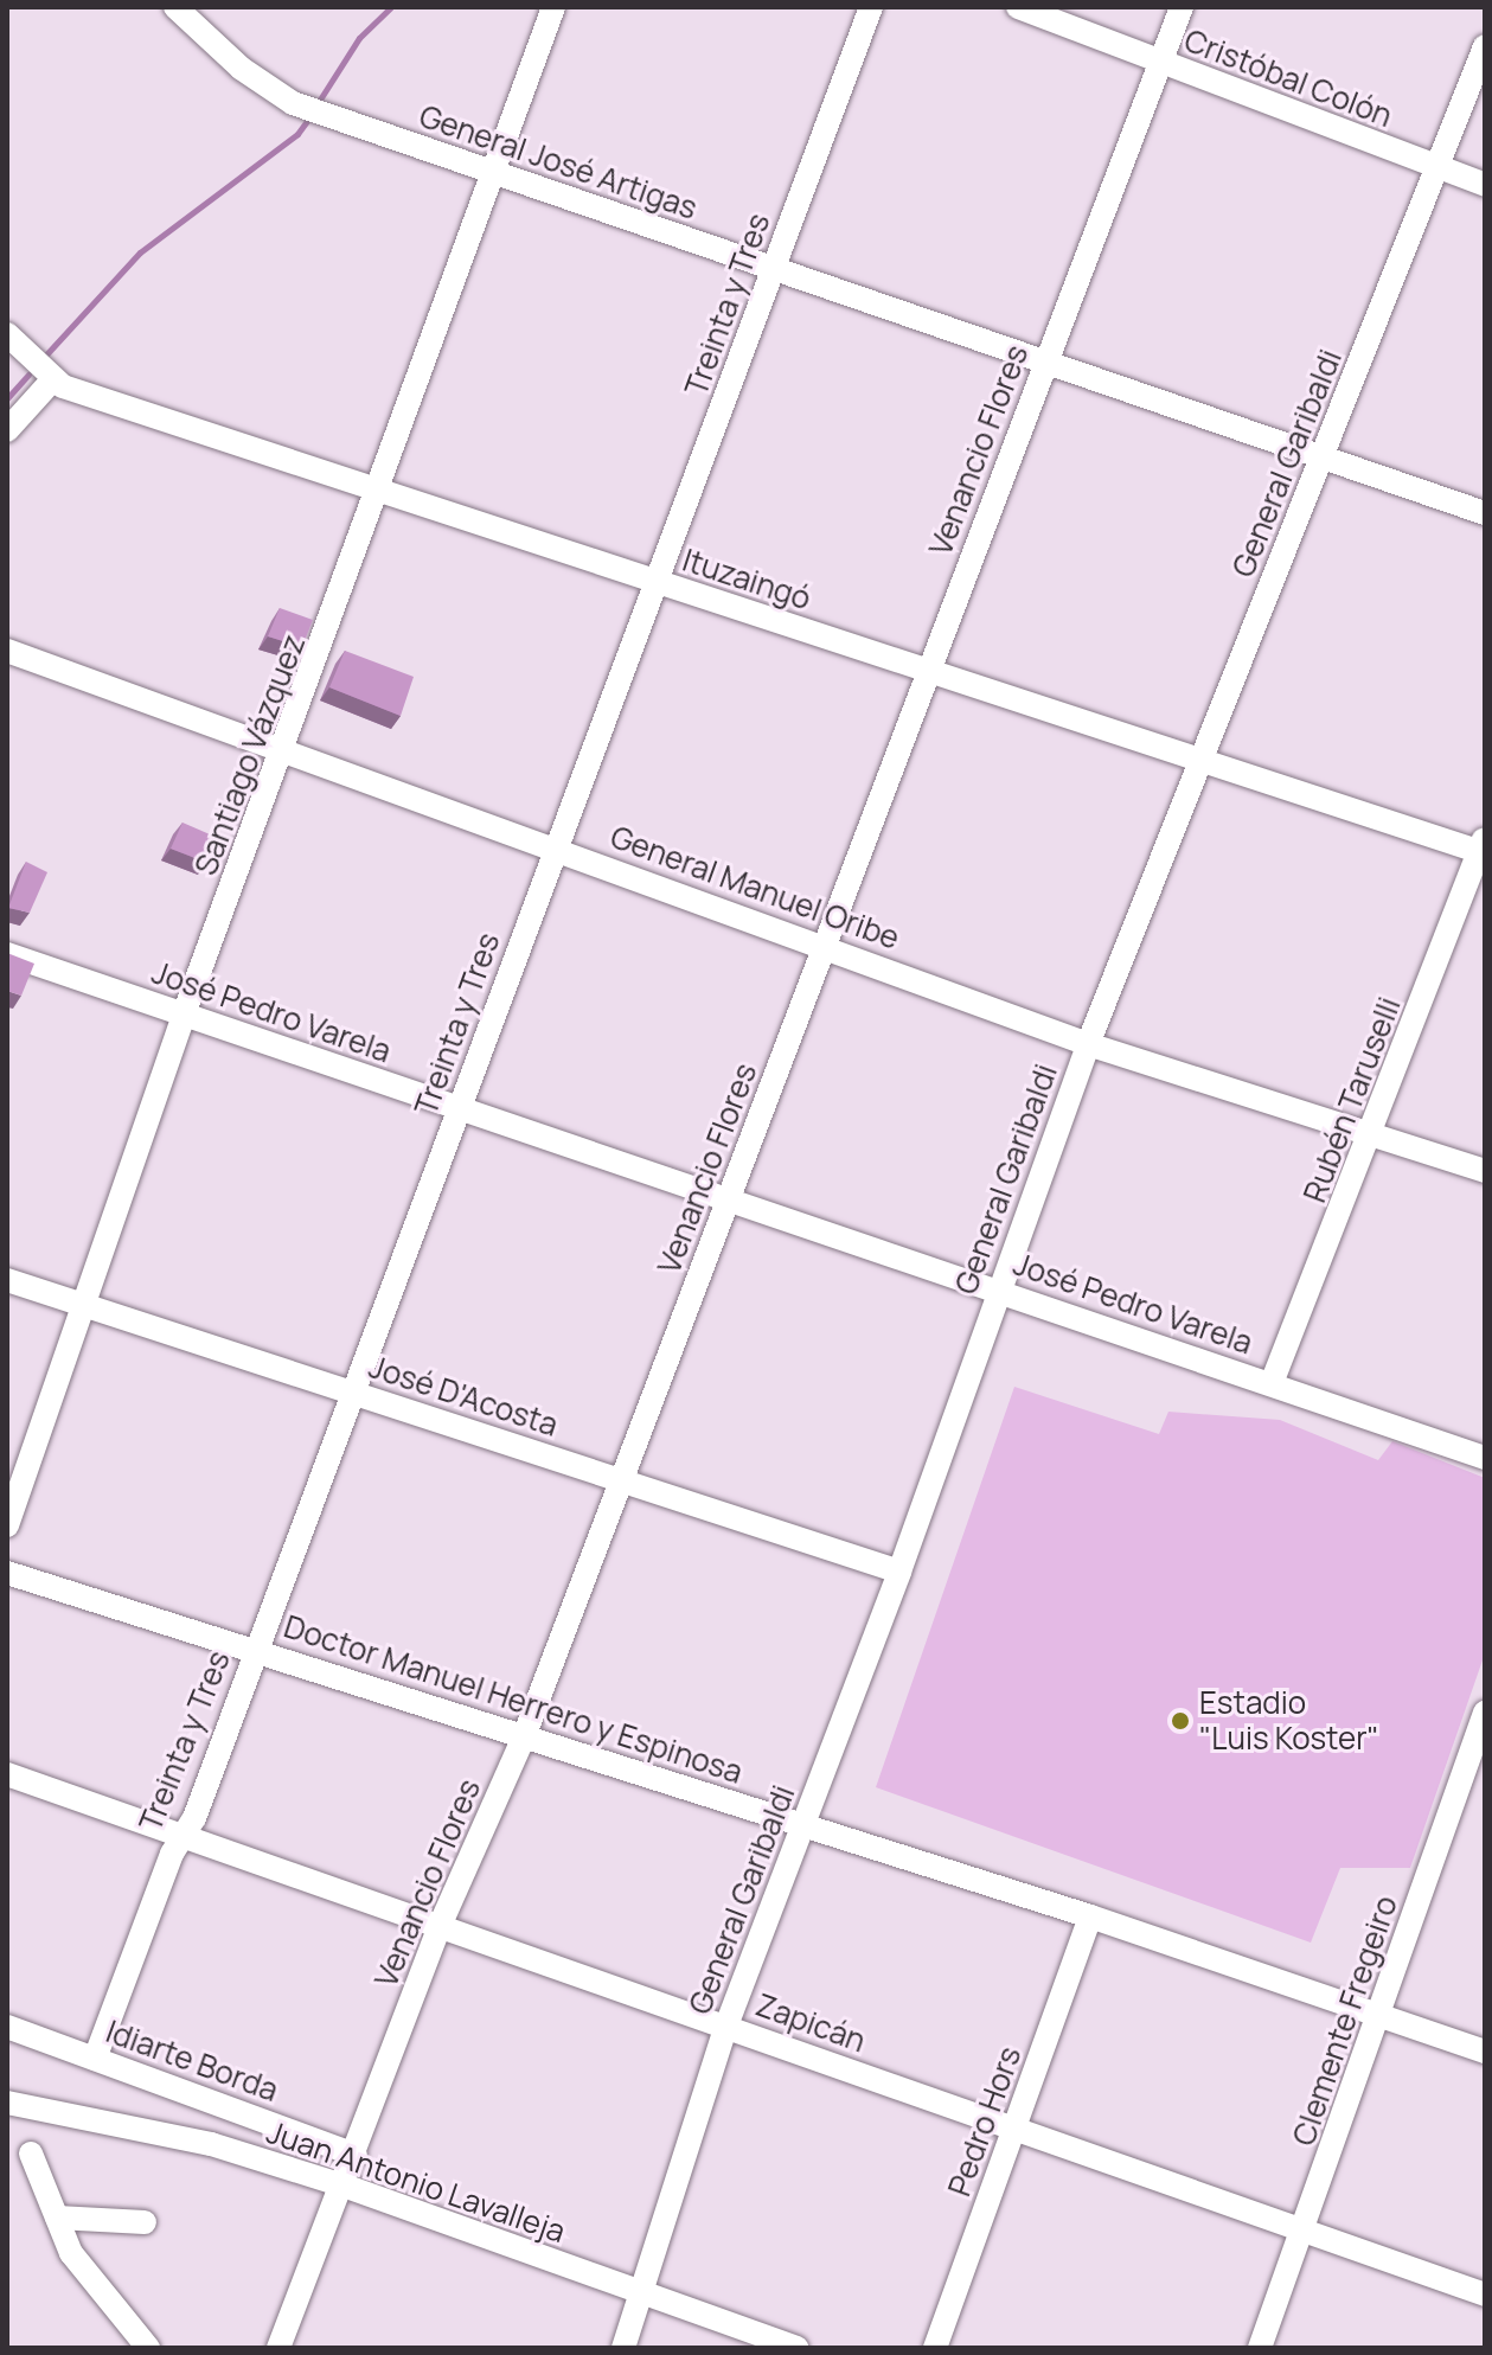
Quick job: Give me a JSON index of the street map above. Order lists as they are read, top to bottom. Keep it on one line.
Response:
{"streets":{"street":["Cristóbal Colón","General José Artigas","Treinta y Tres","Venancio Flores","General Garibaldi","Ituzaingó","Santiago Vázquez","General Manuel Oribe","José Pedro Varela","Rubén Taruselli","José D'Acosta","Doctor Manuel Herrero y Espinosa","Clemente Fregeiro","Zapicán","Idiarte Borda","Pedro Hors","Juan Antonio Lavalleja"]},"crossings":[["Cristóbal Colón","Venancio Flores"],["Cristóbal Colón","General Garibaldi"],["General José Artigas","Treinta y Tres"],["General José Artigas","Venancio Flores"],["General José Artigas","General Garibaldi"],["General José Artigas","Santiago Vázquez"],["Treinta y Tres","Ituzaingó"],["Treinta y Tres","General Manuel Oribe"],["Treinta y Tres","José Pedro Varela"],["Treinta y Tres","José D'Acosta"],["Treinta y Tres","Doctor Manuel Herrero y Espinosa"],["Treinta y Tres","Zapicán"],["Treinta y Tres","Idiarte Borda"],["Venancio Flores","Ituzaingó"],["Venancio Flores","General Manuel Oribe"],["Venancio Flores","José Pedro Varela"],["Venancio Flores","José D'Acosta"],["Venancio Flores","Doctor Manuel Herrero y Espinosa"],["Venancio Flores","Zapicán"],["Venancio Flores","Idiarte Borda"],["Venancio Flores","Juan Antonio Lavalleja"],["General Garibaldi","Ituzaingó"],["General Garibaldi","General Manuel Oribe"],["General Garibaldi","José Pedro Varela"],["General Garibaldi","José D'Acosta"],["General Garibaldi","Doctor Manuel Herrero y Espinosa"],["General Garibaldi","Zapicán"],["General Garibaldi","Juan Antonio Lavalleja"],["Ituzaingó","Santiago Vázquez"],["Ituzaingó","Rubén Taruselli"],["Santiago Vázquez","General Manuel Oribe"],["Santiago Vázquez","José Pedro Varela"],["Santiago Vázquez","José D'Acosta"],["General Manuel Oribe","Rubén Taruselli"],["José Pedro Varela","Rubén Taruselli"],["Doctor Manuel Herrero y Espinosa","Clemente Fregeiro"],["Doctor Manuel Herrero y Espinosa","Pedro Hors"],["Clemente Fregeiro","Zapicán"],["Zapicán","Pedro Hors"]],"places":["Estadio \"Luis Koster\""]}
